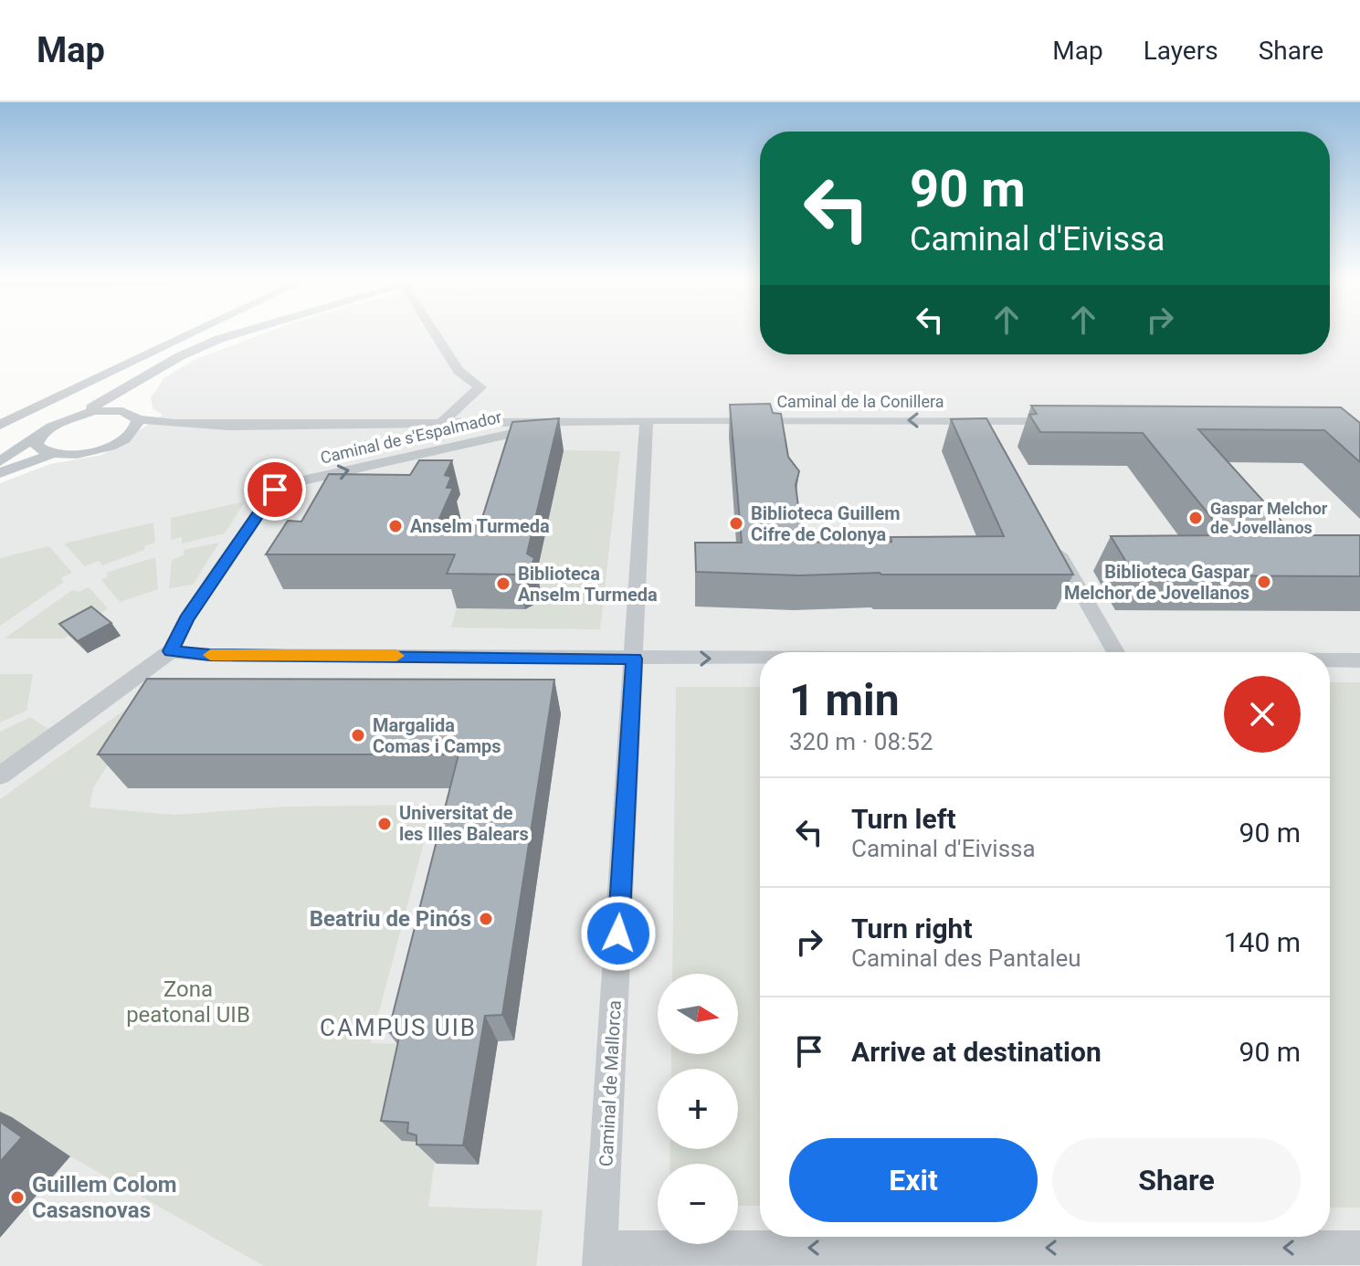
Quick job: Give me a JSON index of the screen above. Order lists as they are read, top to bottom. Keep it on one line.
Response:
{"streets":{"street":["Caminal de la Conillera","Caminal de s'Espalmador","Caminal de Mallorca"]},"crossings":[["Caminal de la Conillera","Caminal de s'Espalmador"],["Caminal de la Conillera","Caminal de Mallorca"]],"one_way":["Caminal de la Conillera"],"districts":["CAMPUS UIB"],"parks":["Zona peatonal UIB"],"places":["Gaspar Melchor de Jovellanos","Biblioteca Guillem Cifre de Colonya","Anselm Turmeda","Biblioteca Gaspar Melchor de Jovellanos","Biblioteca Anselm Turmeda","Margalida Comas i Camps","Universitat de les Illes Balears","Beatriu de Pinós","Guillem Colom Casasnovas"],"north":"right","page":{"header":"Map","nav":["Map","Layers","Share"],"turn":["90 m","Caminal d'Eivissa"],"heading":["1 min","320 m · 08:52"],"list":[{"name":"Turn left","note":"Caminal d'Eivissa","value":"90 m"},{"name":"Turn right","note":"Caminal des Pantaleu","value":"140 m"},{"name":"Arrive at destination","value":"90 m"}],"map_buttons":["+","−"],"buttons":["Exit","Share"]}}
